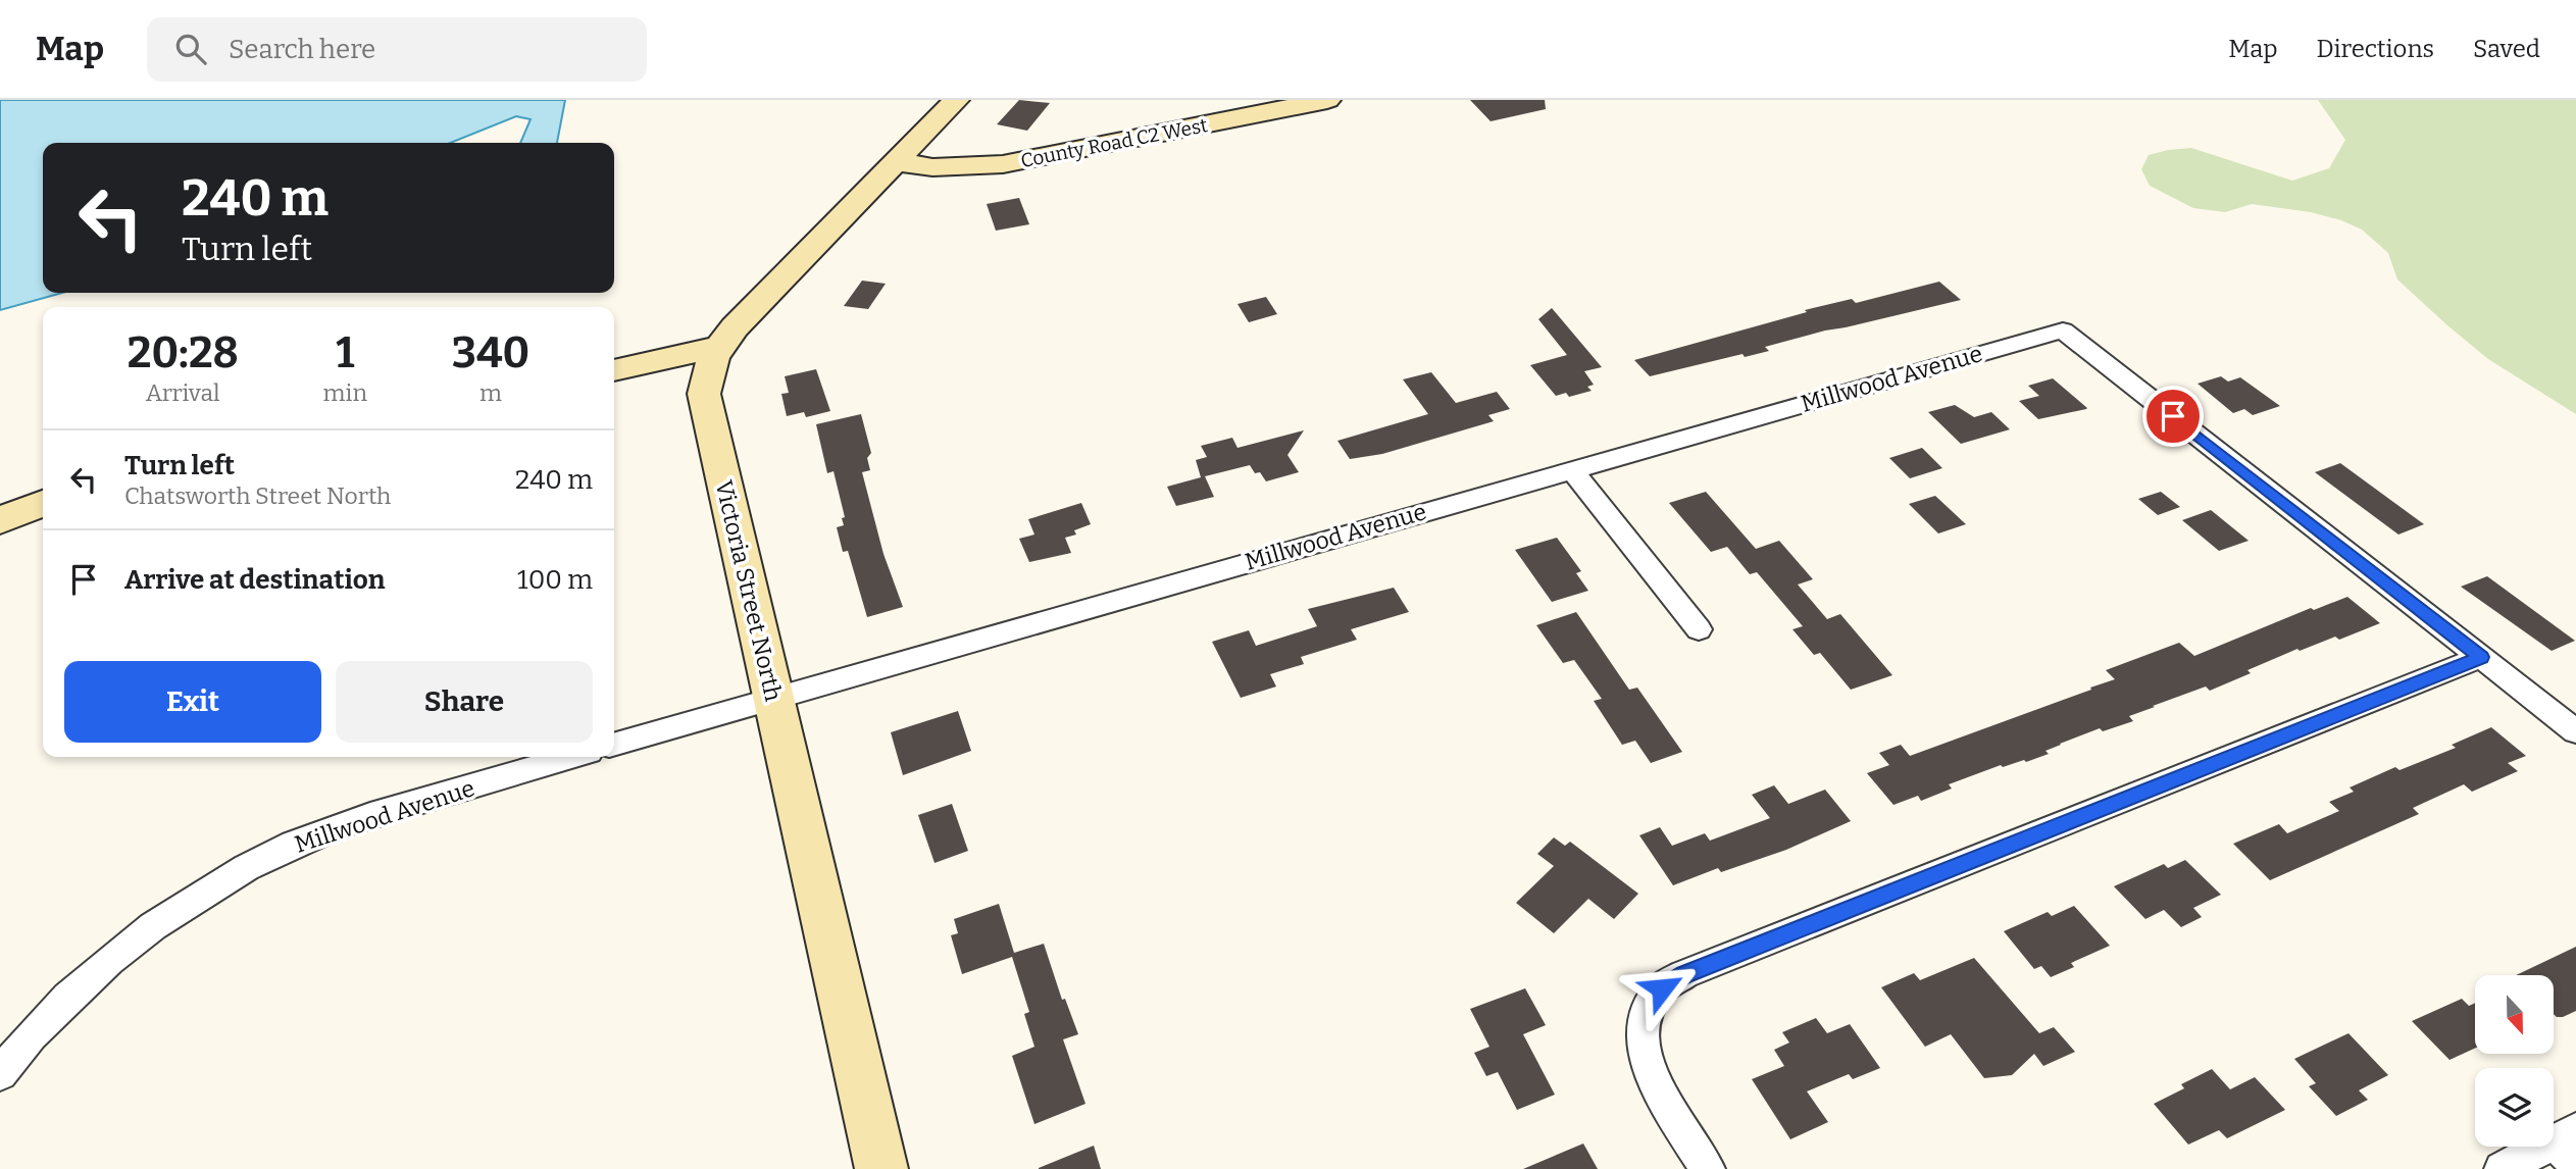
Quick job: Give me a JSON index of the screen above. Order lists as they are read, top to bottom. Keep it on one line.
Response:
{"streets":{"street":["County Road C2 West","Millwood Avenue","Victoria Street North"]},"crossings":[["County Road C2 West","Victoria Street North"],["Millwood Avenue","Victoria Street North"]],"north":"bottom","page":{"header":"Map","search":"Search here","nav":["Map","Directions","Saved"],"turn":["240 m","Turn left"],"eta":["20:28","Arrival","1","min","340","m"],"list":[{"name":"Turn left","note":"Chatsworth Street North","value":"240 m"},{"name":"Arrive at destination","value":"100 m"}],"buttons":["Exit","Share"]}}
